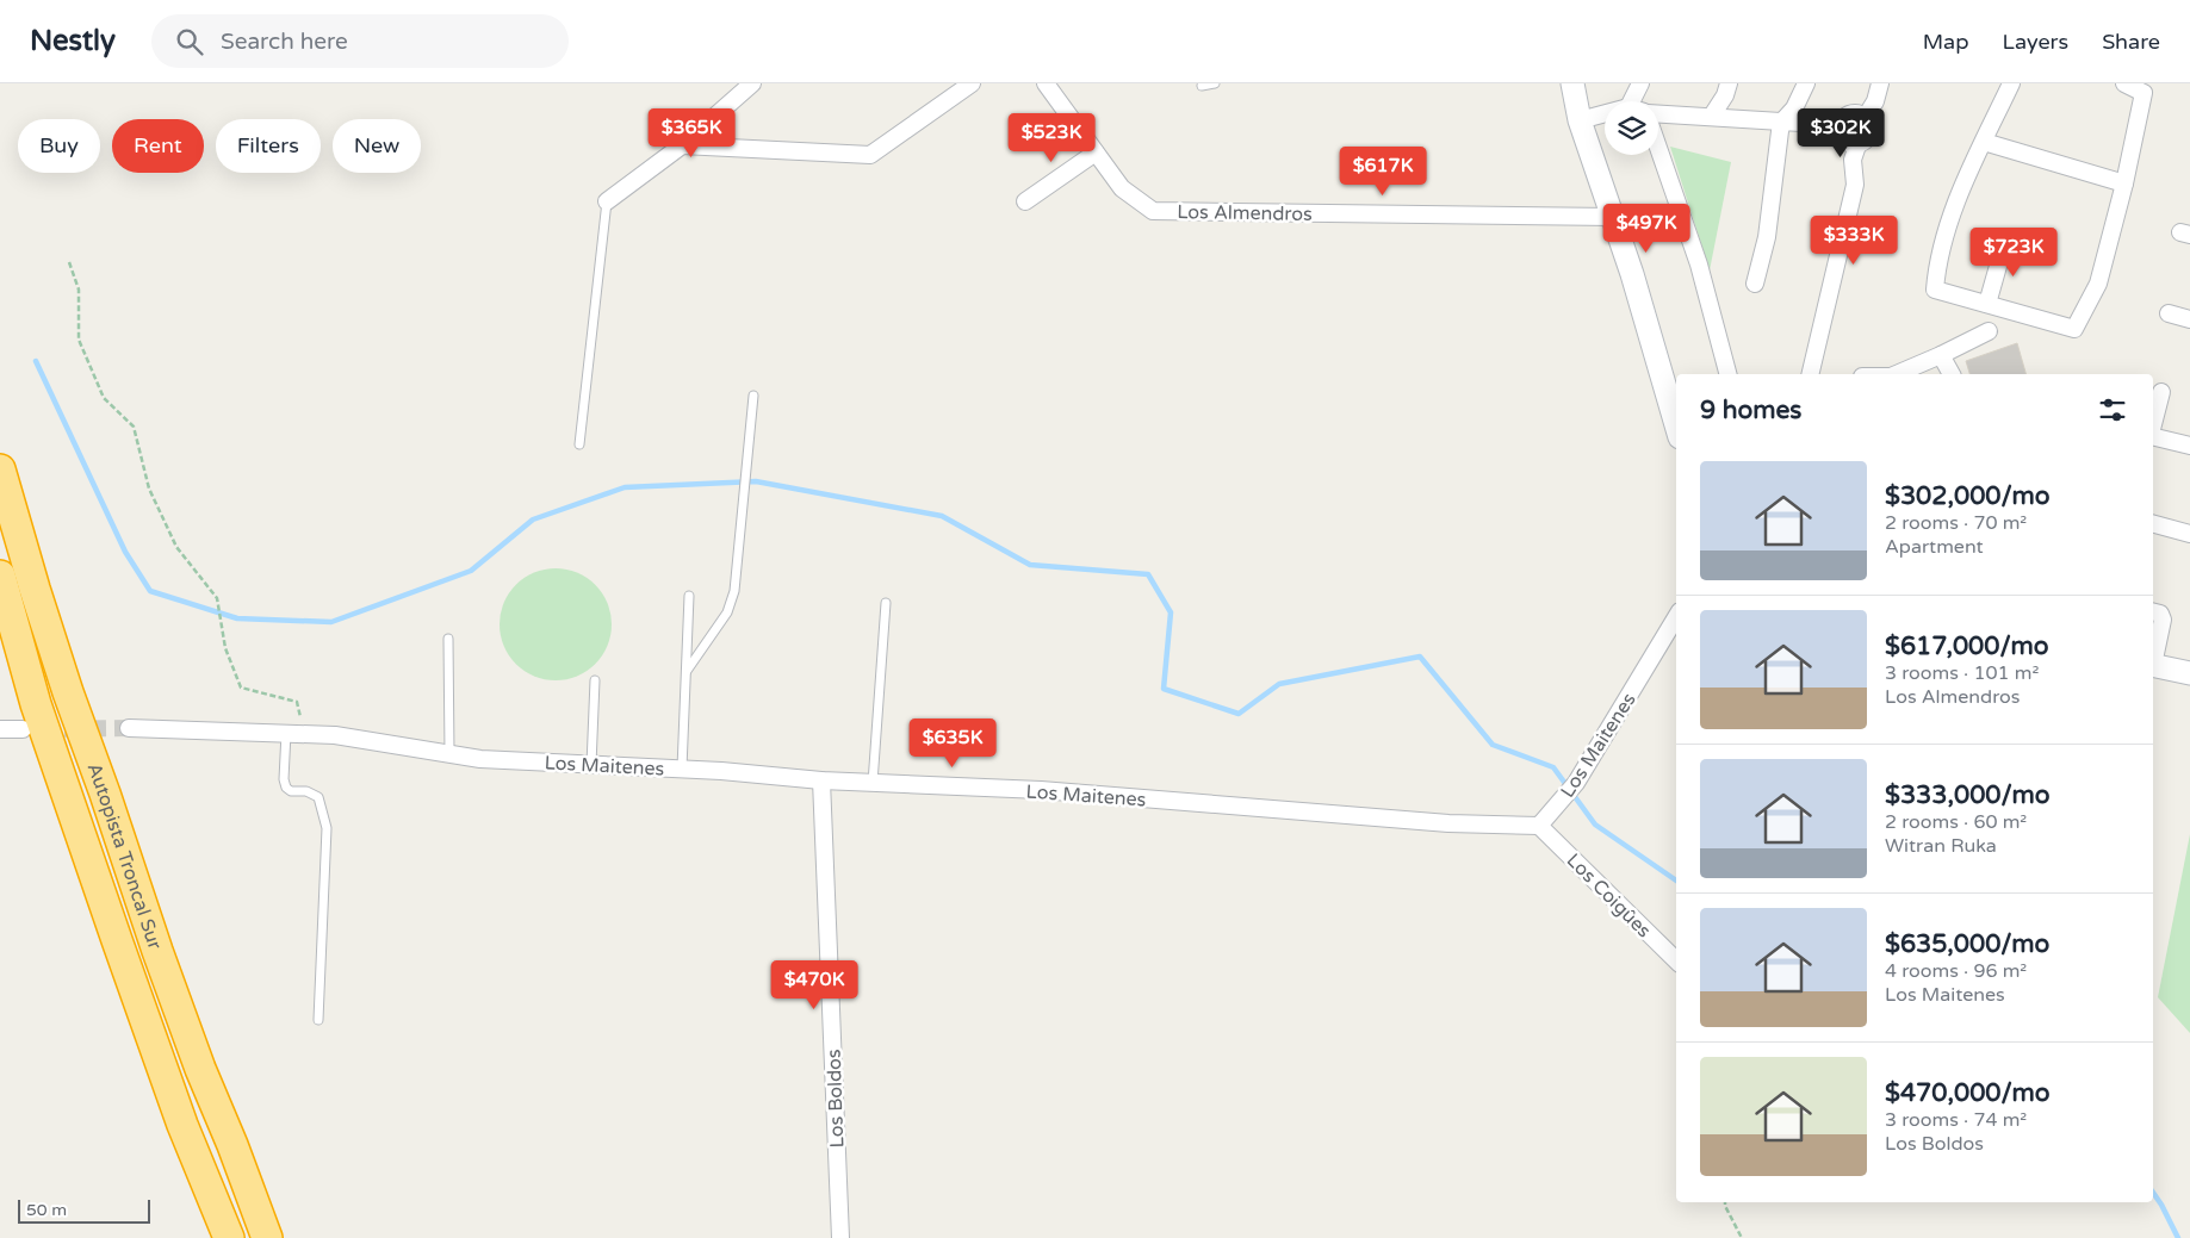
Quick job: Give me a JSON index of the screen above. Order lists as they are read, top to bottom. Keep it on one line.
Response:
{"streets":{"highway":["Autopista Troncal Sur"],"street":["Los Almendros","Los Maitenes","Los Coigûes","Los Boldos"]},"crossings":[["Los Maitenes","Los Coigûes"],["Los Maitenes","Los Boldos"]],"scale_bar":"50 m","page":{"header":"Nestly","search":"Search here","nav":["Map","Layers","Share"],"price":["$365K","$302K","$523K","$617K","$497K","$333K","$723K","$635K","$470K"],"chip":["Buy","Rent","Filters","New"],"heading":"9 homes","list":[{"name":"$302,000/mo","note":"2 rooms · 70 m² · Apartment"},{"name":"$617,000/mo","note":"3 rooms · 101 m² · Los Almendros"},{"name":"$333,000/mo","note":"2 rooms · 60 m² · Witran Ruka"},{"name":"$635,000/mo","note":"4 rooms · 96 m² · Los Maitenes"},{"name":"$470,000/mo","note":"3 rooms · 74 m² · Los Boldos"}],"scale":"50 m"}}
